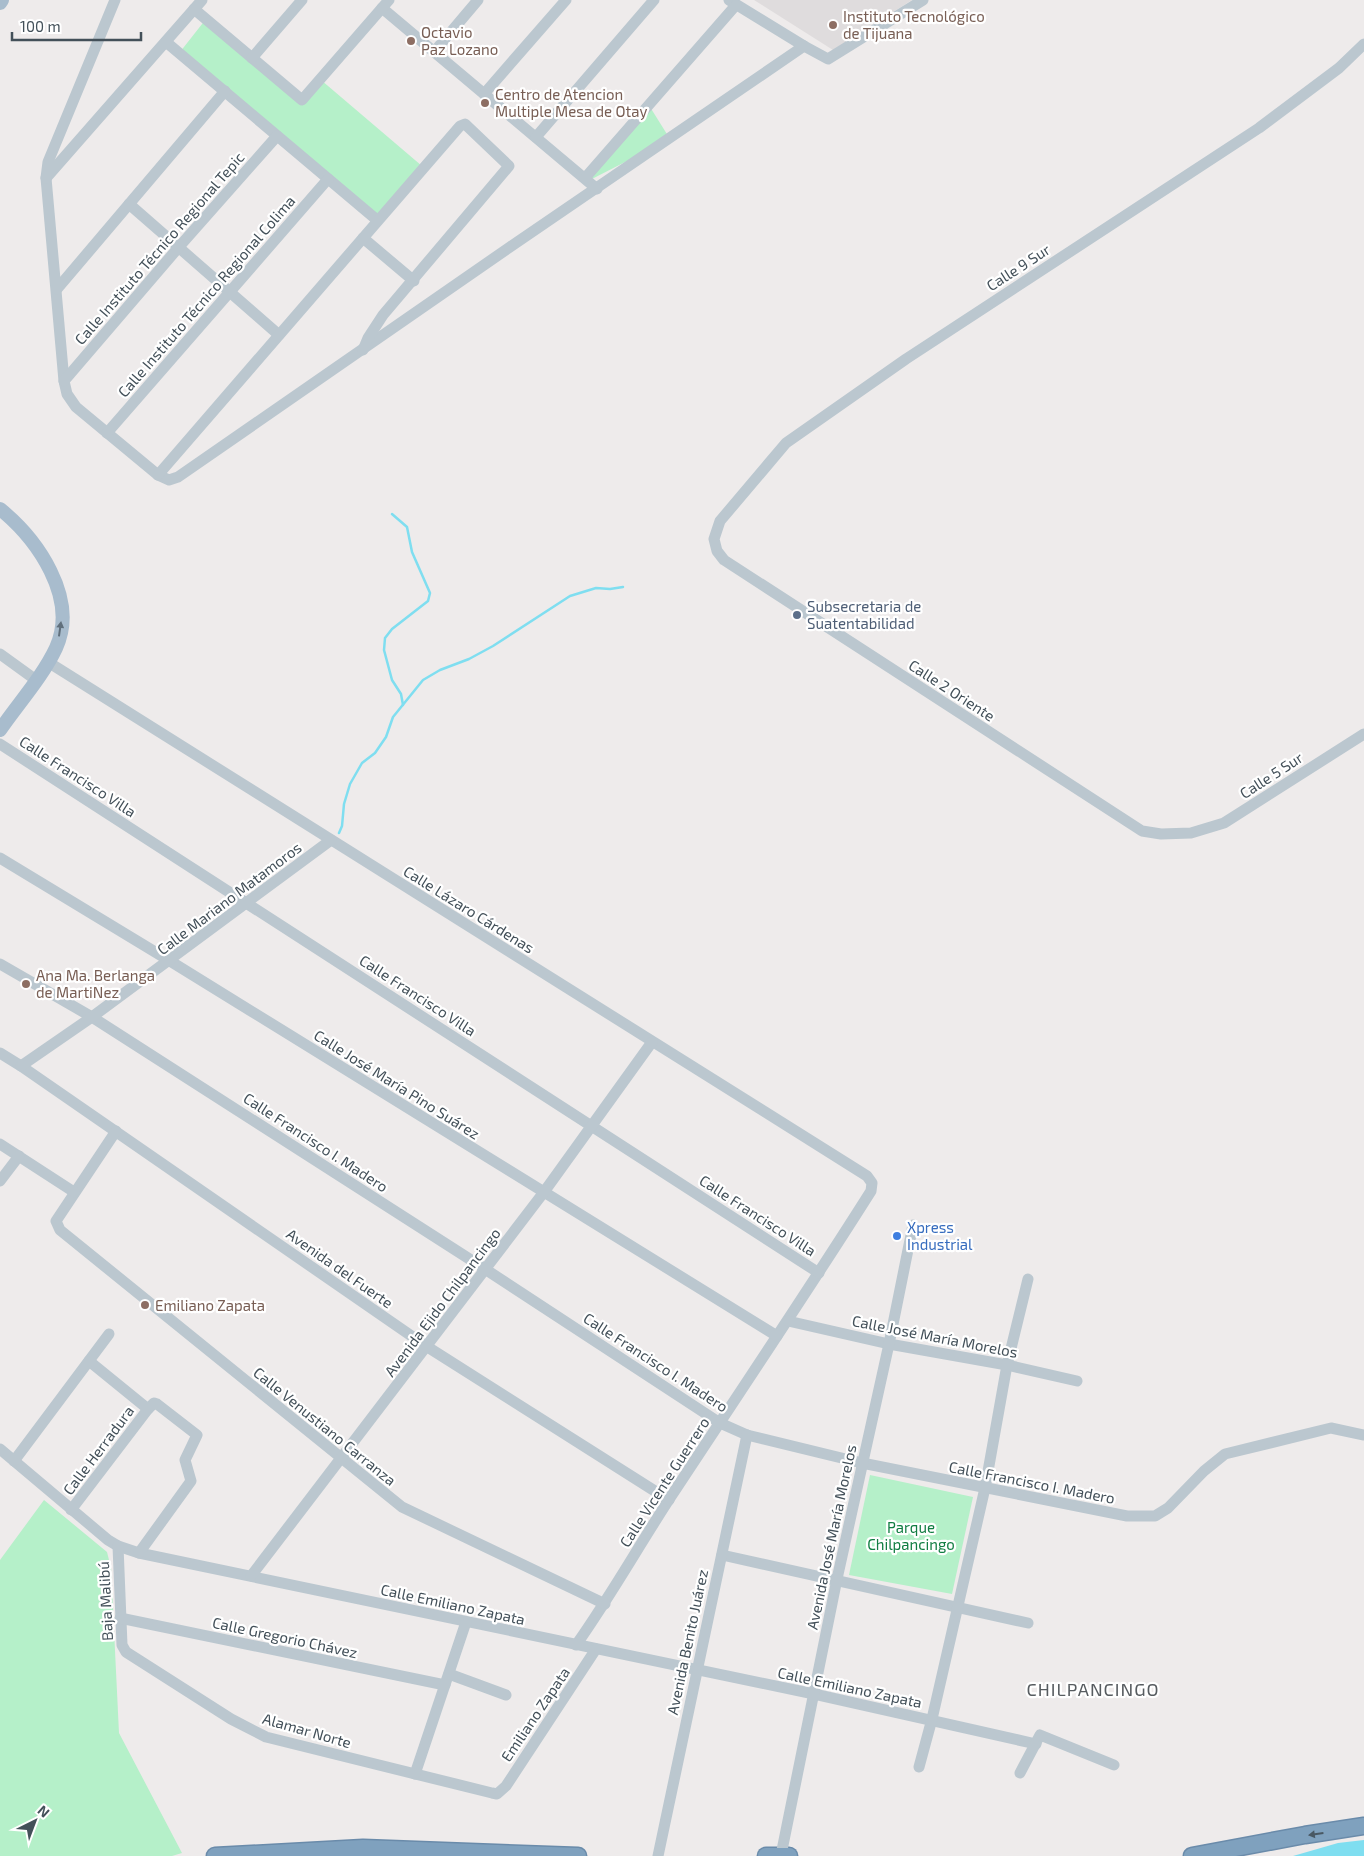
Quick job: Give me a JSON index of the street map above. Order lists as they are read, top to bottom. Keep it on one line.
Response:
{"streets":{"street":["Calle Instituto Técnico Regional Tepic","Calle 9 Sur","Calle Instituto Técnico Regional Colima","Calle 2 Oriente","Calle 5 Sur","Calle Francisco Villa","Calle Mariano Matamoros","Calle Lázaro Cárdenas","Calle José María Pino Suárez","Calle Francisco I. Madero","Avenida del Fuerte","Avenida Ejido Chilpancingo","Calle José María Morelos","Calle Venustiano Carranza","Calle Herradura","Calle Vicente Guerrero","Avenida José María Morelos","Baja Malibú","Calle Emiliano Zapata","Calle Gregorio Chávez","Avenida Benito Juárez","Emiliano Zapata","Alamar Norte"]},"crossings":[["Calle 9 Sur","Calle 2 Oriente"],["Calle 2 Oriente","Calle 5 Sur"],["Calle Francisco Villa","Calle Mariano Matamoros"],["Calle Francisco Villa","Avenida Ejido Chilpancingo"],["Calle Francisco Villa","Calle Vicente Guerrero"],["Calle Mariano Matamoros","Calle Lázaro Cárdenas"],["Calle Mariano Matamoros","Calle José María Pino Suárez"],["Calle Mariano Matamoros","Calle Francisco I. Madero"],["Calle Mariano Matamoros","Avenida del Fuerte"],["Calle Lázaro Cárdenas","Avenida Ejido Chilpancingo"],["Calle Lázaro Cárdenas","Calle Vicente Guerrero"],["Calle José María Pino Suárez","Avenida Ejido Chilpancingo"],["Calle José María Pino Suárez","Calle Vicente Guerrero"],["Calle Francisco I. Madero","Avenida Ejido Chilpancingo"],["Calle Francisco I. Madero","Calle Vicente Guerrero"],["Calle Francisco I. Madero","Avenida José María Morelos"],["Calle Francisco I. Madero","Avenida Benito Juárez"],["Avenida del Fuerte","Avenida Ejido Chilpancingo"],["Avenida del Fuerte","Calle Vicente Guerrero"],["Avenida Ejido Chilpancingo","Calle Venustiano Carranza"],["Avenida Ejido Chilpancingo","Calle Emiliano Zapata"],["Calle José María Morelos","Calle Vicente Guerrero"],["Calle José María Morelos","Avenida José María Morelos"],["Calle Venustiano Carranza","Calle Vicente Guerrero"],["Calle Herradura","Calle Emiliano Zapata"],["Calle Vicente Guerrero","Calle Emiliano Zapata"],["Avenida José María Morelos","Calle Emiliano Zapata"],["Baja Malibú","Calle Emiliano Zapata"],["Baja Malibú","Calle Gregorio Chávez"],["Baja Malibú","Alamar Norte"],["Calle Emiliano Zapata","Avenida Benito Juárez"],["Calle Emiliano Zapata","Emiliano Zapata"],["Emiliano Zapata","Alamar Norte"]],"districts":["CHILPANCINGO"],"parks":["Parque Chilpancingo"],"places":["Instituto Tecnológico de Tijuana","Octavio Paz Lozano","Centro de Atencion Multiple Mesa de Otay","Subsecretaria de Suatentabilidad","Ana Ma. Berlanga de MartiNez","Xpress Industrial","Emiliano Zapata"],"scale_bar":"100 m","north":"top right"}
